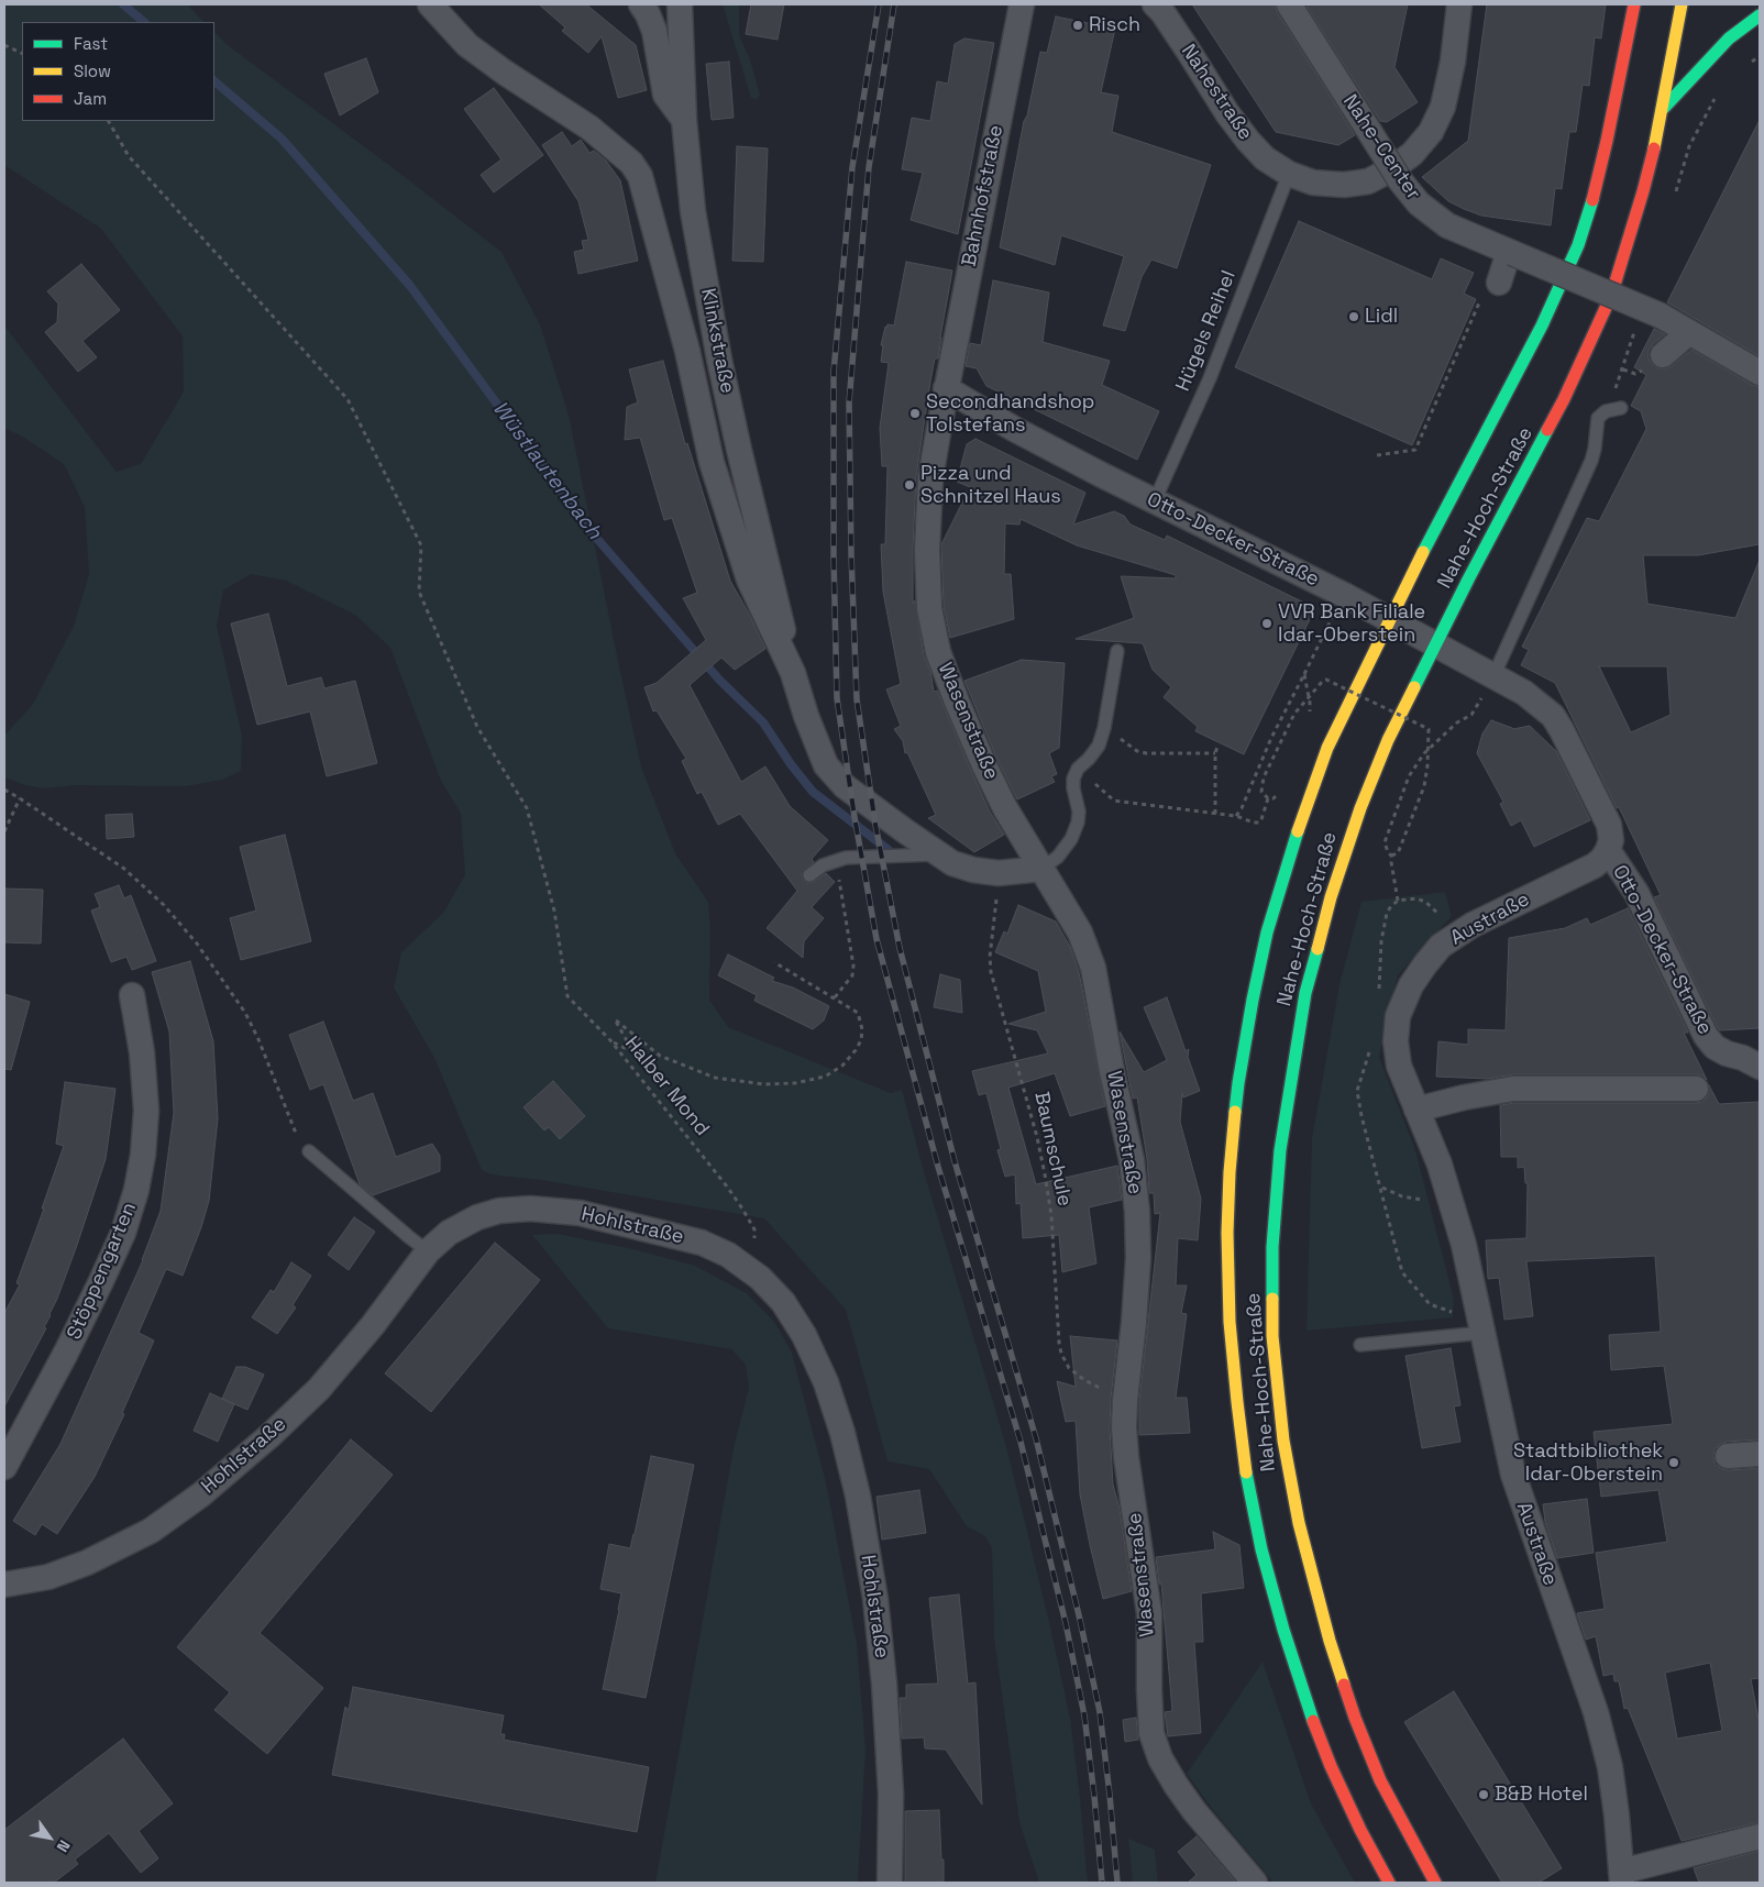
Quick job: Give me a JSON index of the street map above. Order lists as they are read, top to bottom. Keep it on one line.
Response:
{"streets":{"main road":["Nahe-Hoch-Straße"],"street":["Nahestraße","Nahe-Center","Bahnhofstraße","Klinkstraße","Otto-Decker-Straße","Wasenstraße","Austraße","Hohlstraße","Stöppengarten"],"lane":["Hügels Reihel"],"path":["Halber Mond","Baumschule"]},"crossings":[["Nahestraße","Hügels Reihel"],["Bahnhofstraße","Otto-Decker-Straße"],["Bahnhofstraße","Wasenstraße"],["Hügels Reihel","Otto-Decker-Straße"],["Nahe-Hoch-Straße","Otto-Decker-Straße"],["Otto-Decker-Straße","Wasenstraße"],["Otto-Decker-Straße","Austraße"],["Wasenstraße","Baumschule"]],"water":["Wüstlautenbach"],"places":["Risch","Lidl","Secondhandshop Tolstefans","Pizza und Schnitzel Haus","VVR Bank Filiale Idar-Oberstein","Stadtbibliothek Idar-Oberstein","B&B Hotel"],"legend":["Fast","Slow","Jam"],"north":"bottom right"}
